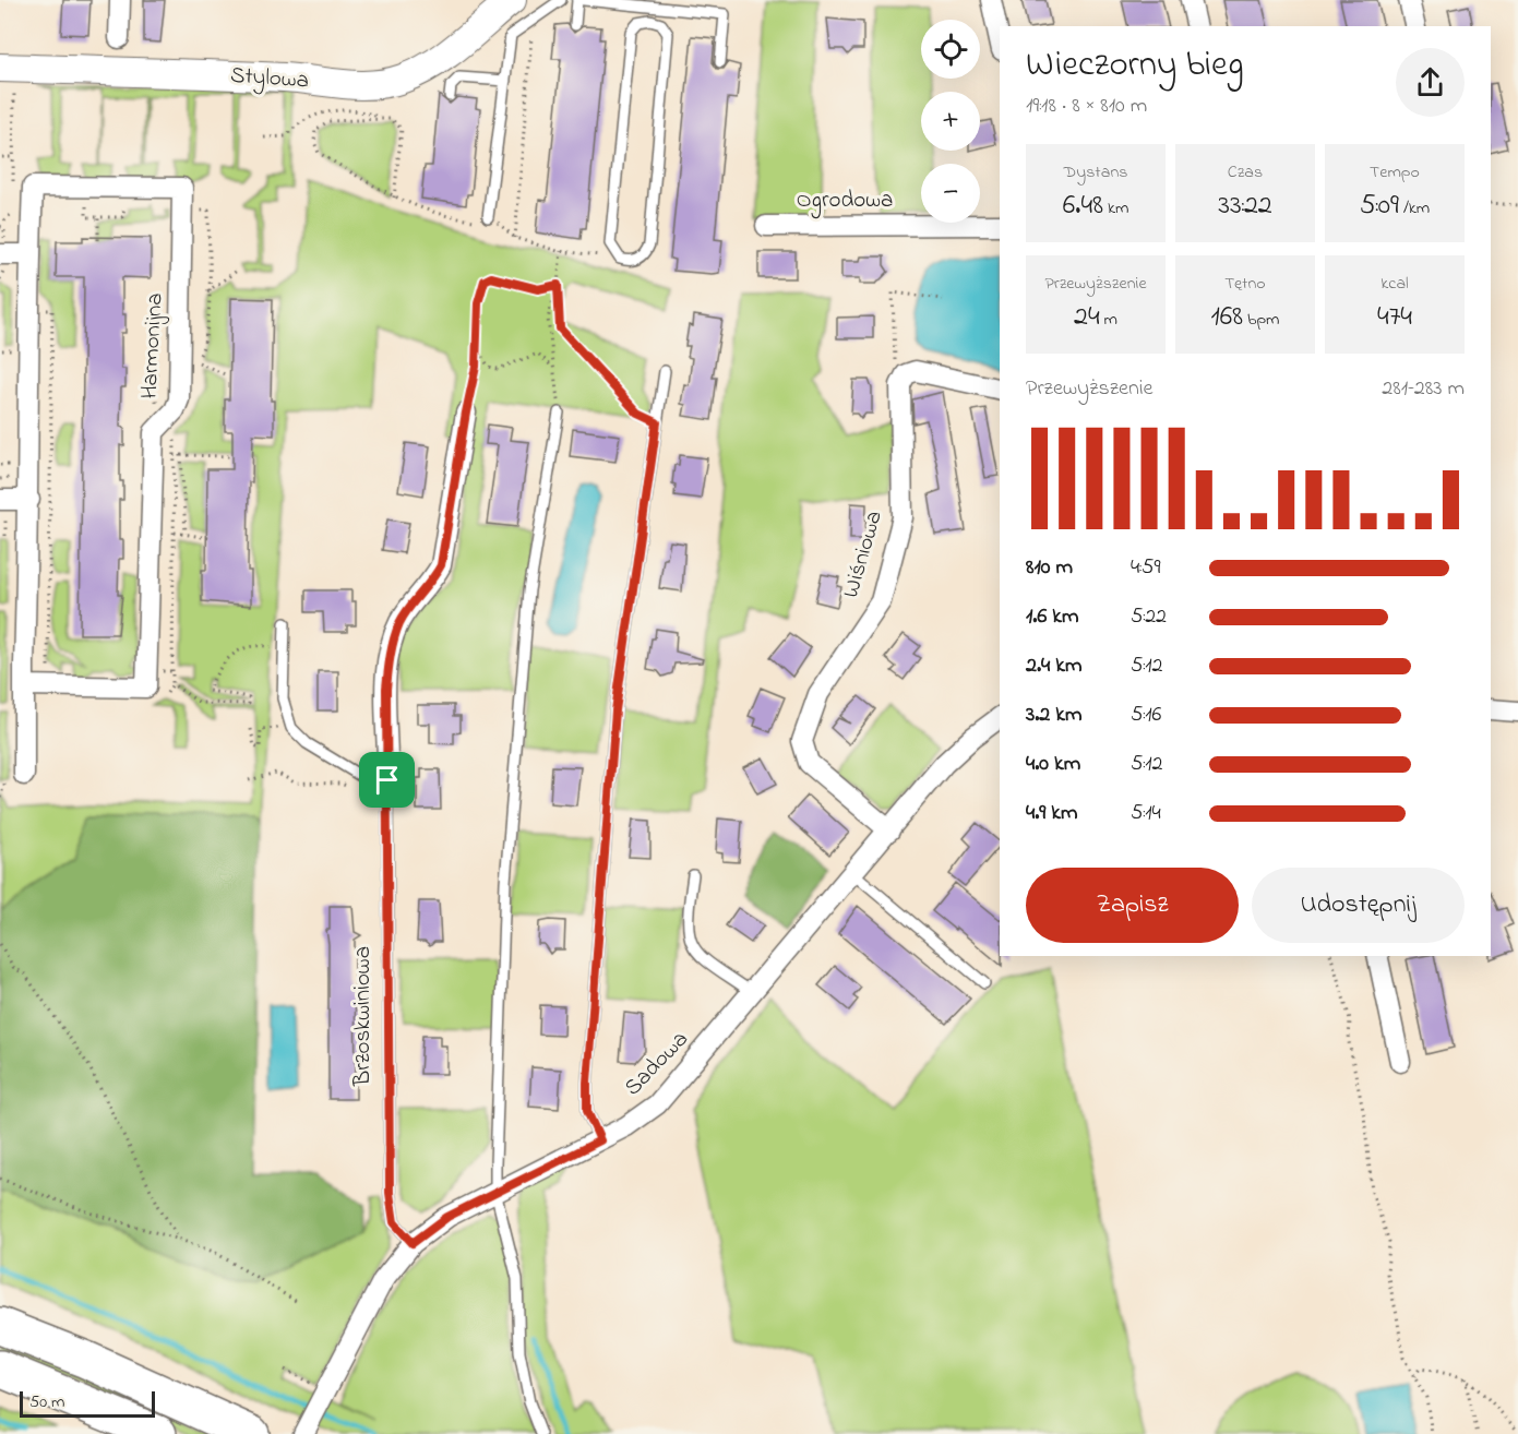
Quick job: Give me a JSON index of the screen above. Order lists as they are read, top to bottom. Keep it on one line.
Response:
{"streets":{"street":["Stylowa","Ogrodowa","Harmonijna","Wiśniowa","Brzoskwiniowa","Sadowa"]},"crossings":[["Wiśniowa","Sadowa"],["Brzoskwiniowa","Sadowa"]],"scale_bar":"50 m","page":{"map_buttons":["+","−"],"heading":["Wieczorny bieg","19:18 · 8 × 810 m"],"stats":[["Dystans","6.48 km"],["Czas","33:22"],["Tempo","5:09 /km"],["Przewyższenie","24 m"],["Tętno","168 bpm"],["kcal","474"]],"chart":["Przewyższenie","281–283 m"],"list":[{"name":"810 m","note":"4:59"},{"name":"1.6 km","note":"5:22"},{"name":"2.4 km","note":"5:12"},{"name":"3.2 km","note":"5:16"},{"name":"4.0 km","note":"5:12"},{"name":"4.9 km","note":"5:14"}],"buttons":["Zapisz","Udostępnij"],"scale":"50 m"}}
